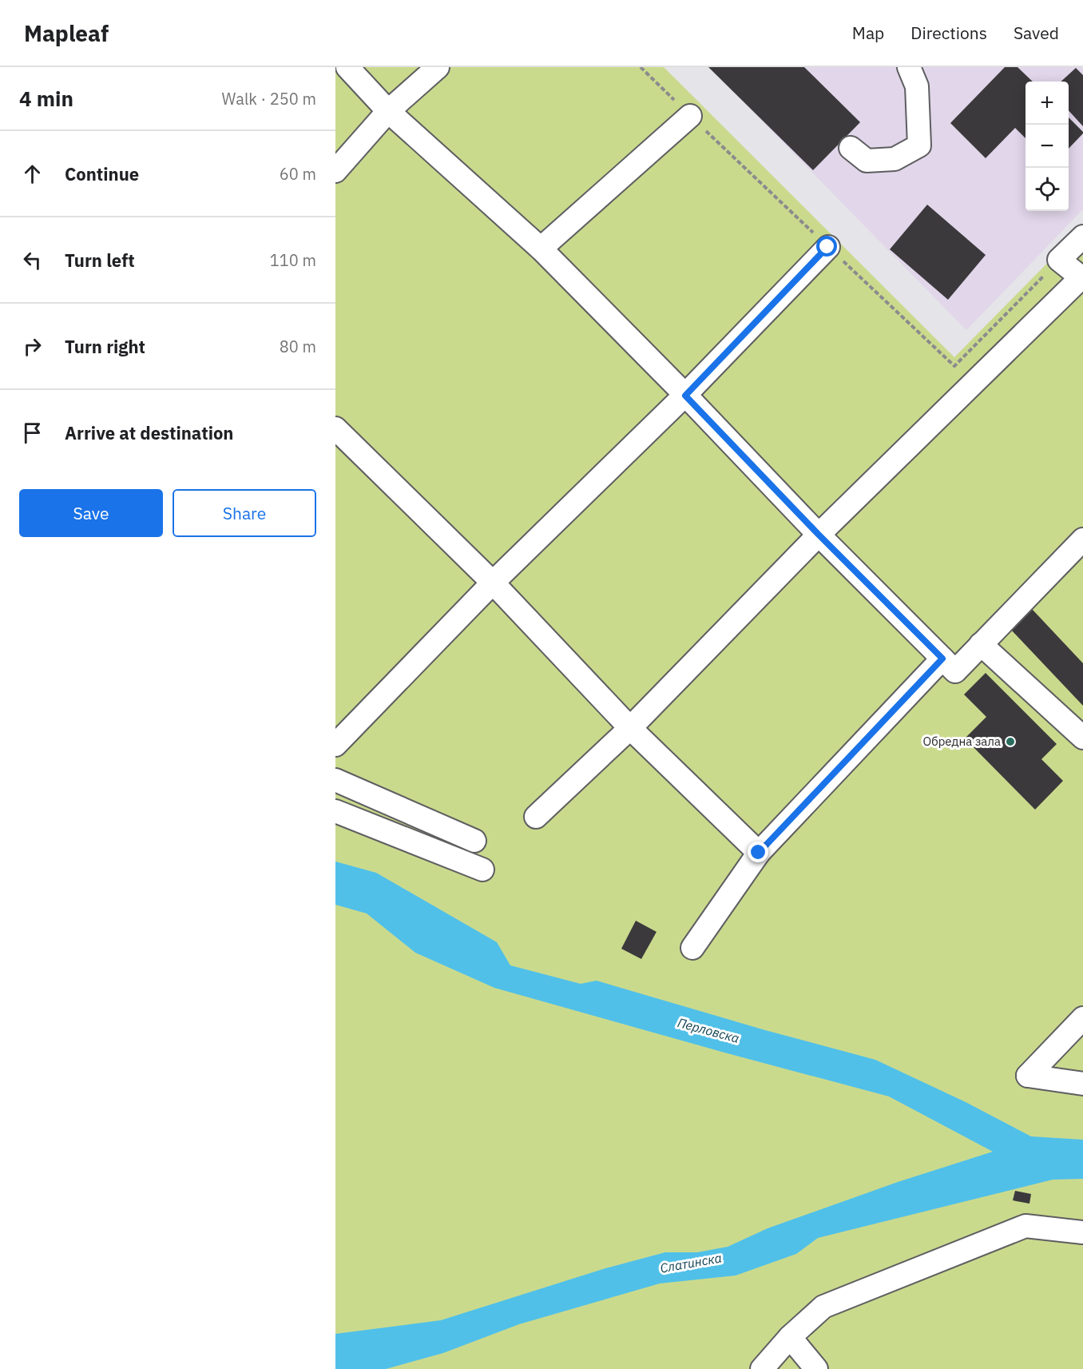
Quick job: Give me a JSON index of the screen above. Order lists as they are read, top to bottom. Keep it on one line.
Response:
{"water":["Перловска","Слатинска"],"places":["Обредна зала"],"page":{"header":"Mapleaf","nav":["Map","Directions","Saved"],"heading":["4 min","Walk · 250 m"],"map_buttons":["+","−"],"list":[["Continue","60 m"],["Turn left","110 m"],["Turn right","80 m"],"Arrive at destination"],"buttons":["Save","Share"]}}
